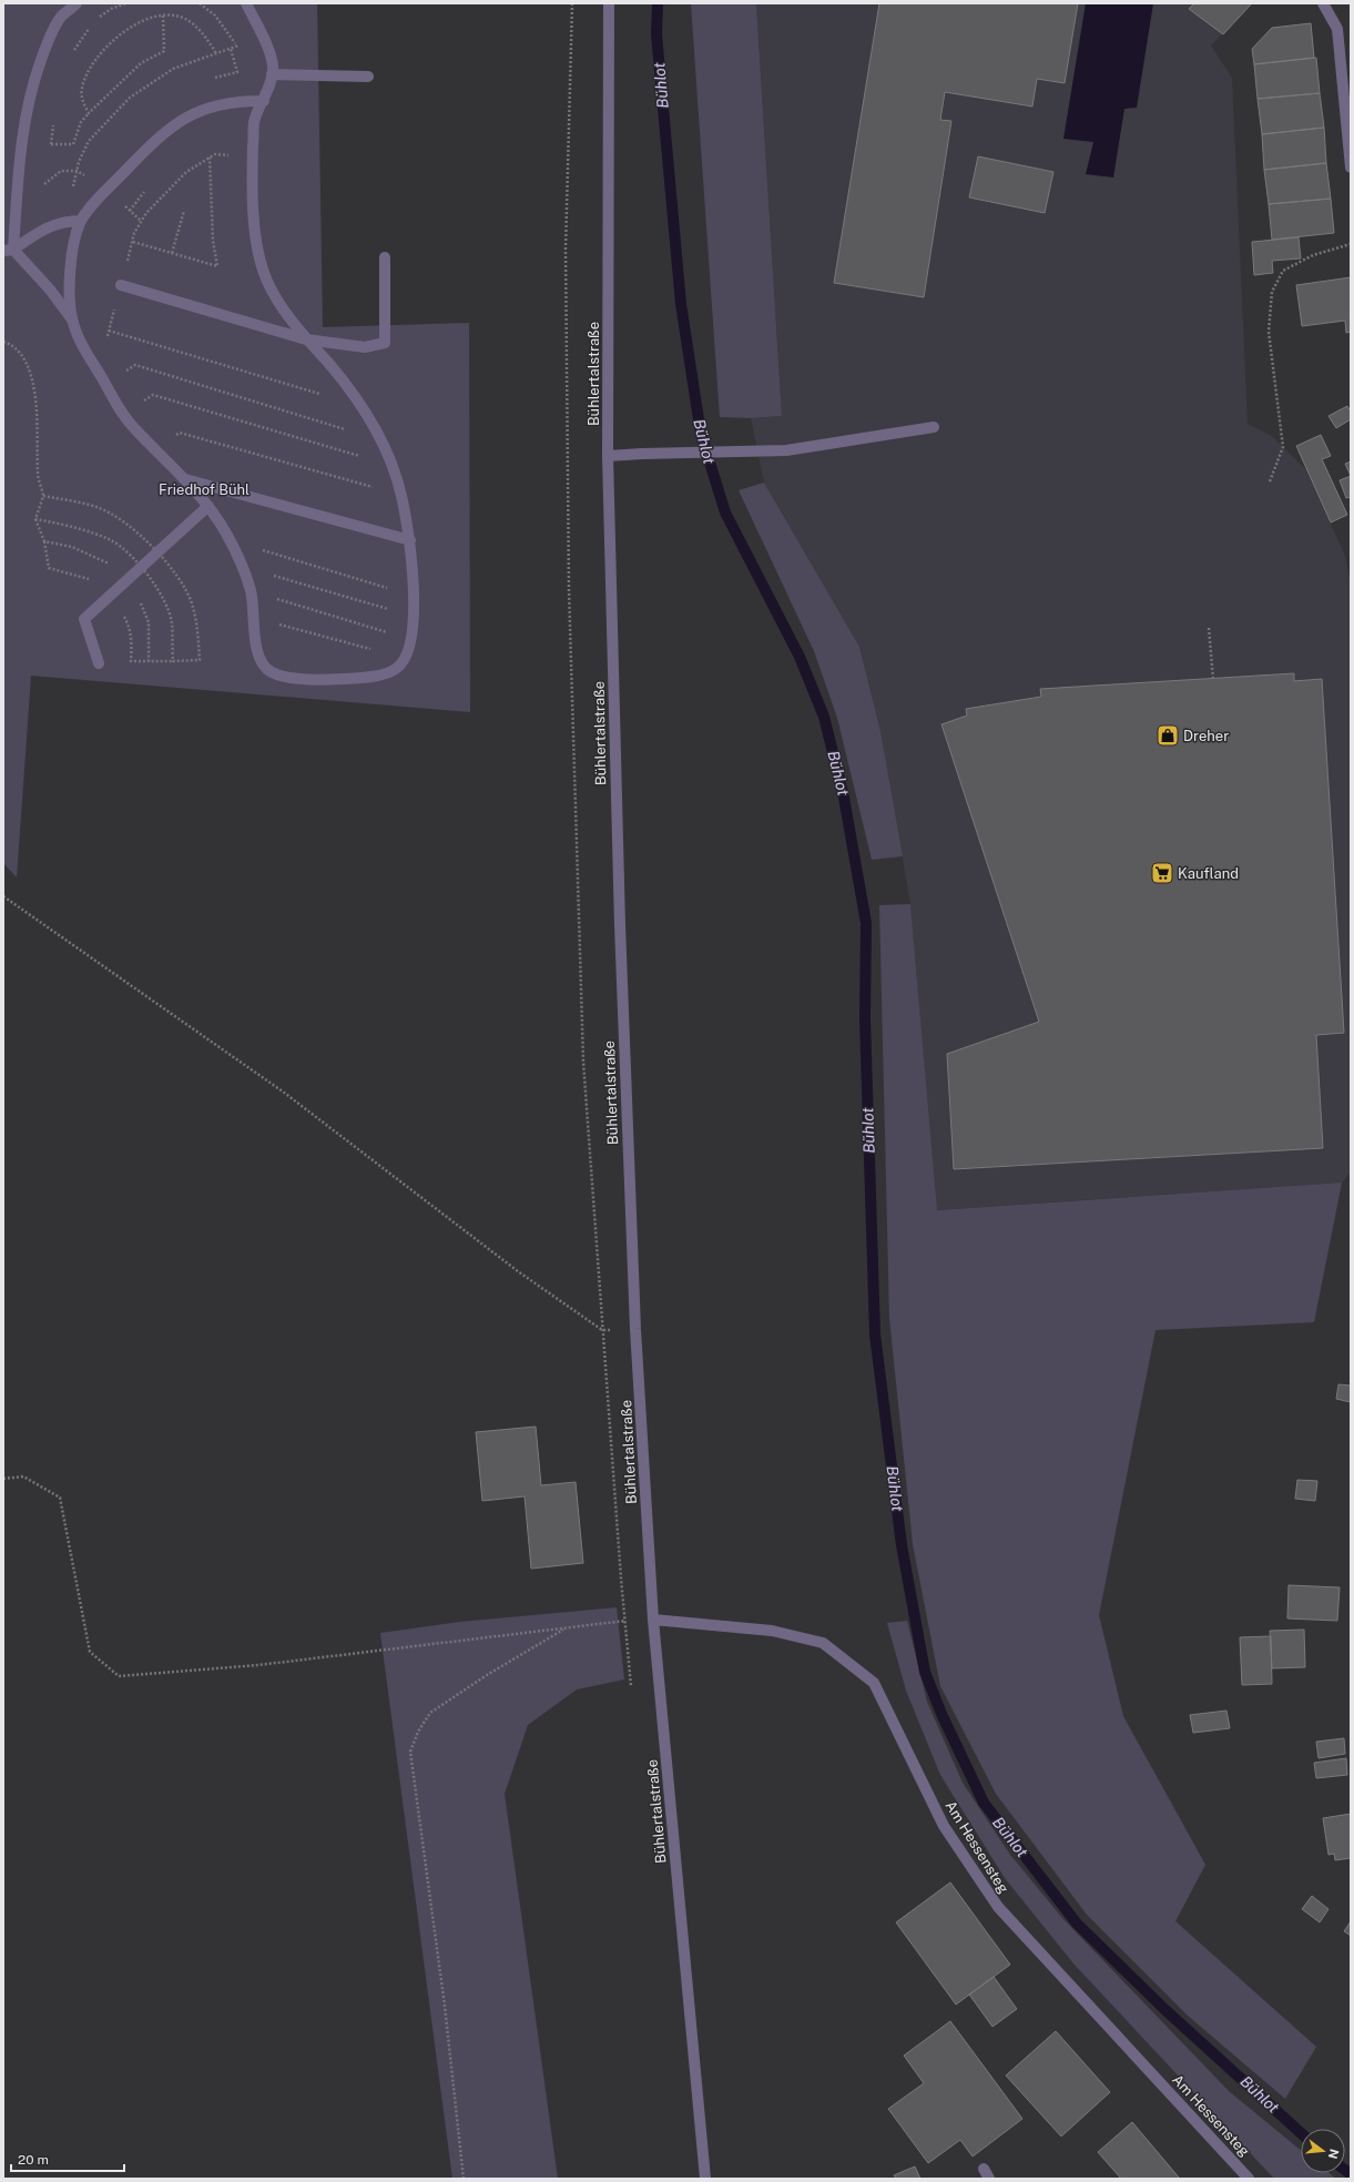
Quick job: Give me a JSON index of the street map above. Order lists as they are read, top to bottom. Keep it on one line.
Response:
{"streets":{"street":["Bühlertalstraße","Am Hessensteg"]},"crossings":[["Bühlertalstraße","Am Hessensteg"]],"water":["Bühlot"],"parks":["Friedhof Bühl"],"places":{"shop":["Dreher"],"supermarket":["Kaufland"]},"scale_bar":"20 m","north":"right"}
